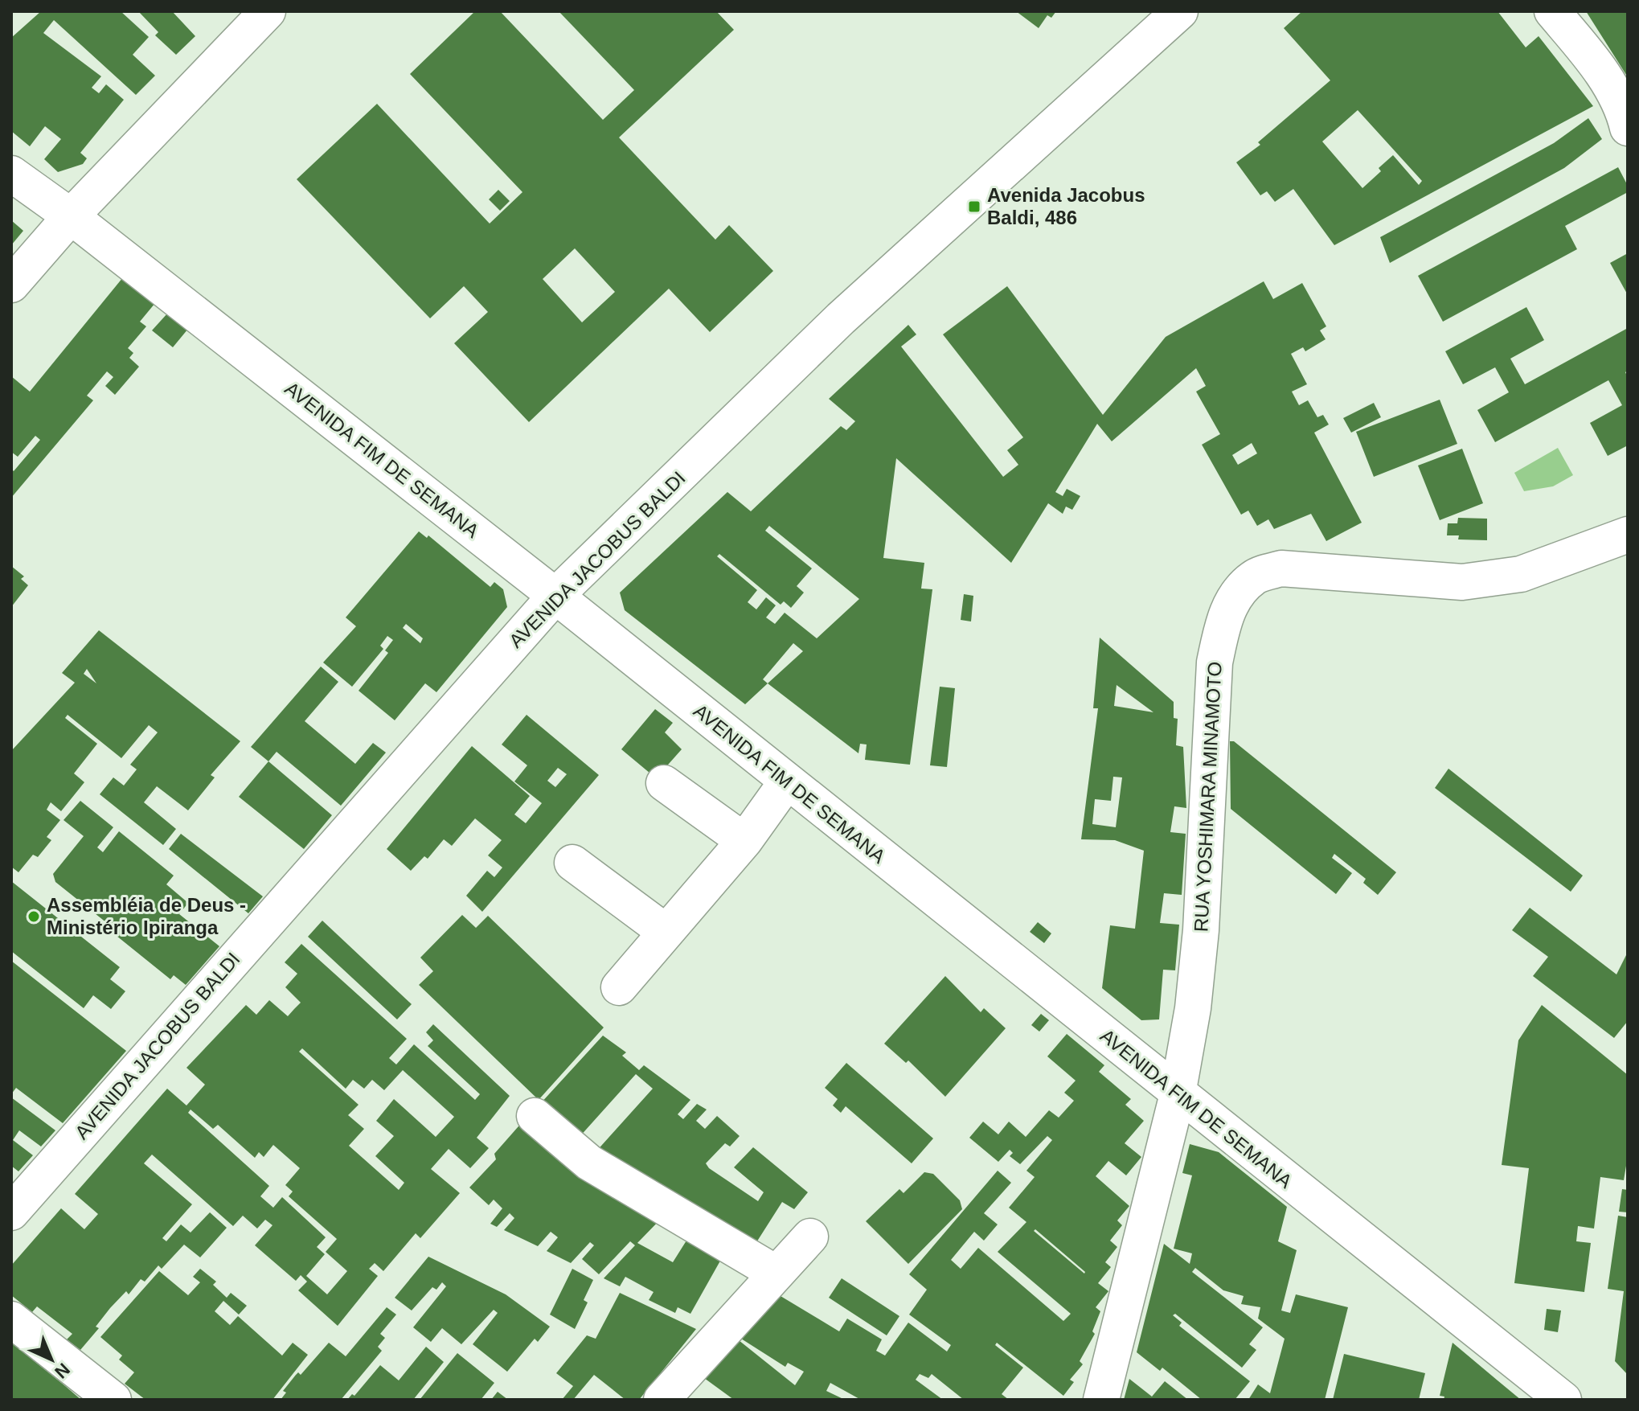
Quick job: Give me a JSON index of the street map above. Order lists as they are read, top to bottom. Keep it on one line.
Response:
{"streets":{"street":["AVENIDA FIM DE SEMANA","AVENIDA JACOBUS BALDI","RUA YOSHIMARA MINAMOTO"]},"crossings":[["AVENIDA FIM DE SEMANA","AVENIDA JACOBUS BALDI"],["AVENIDA FIM DE SEMANA","RUA YOSHIMARA MINAMOTO"]],"places":{"transit":["Avenida Jacobus Baldi, 486"],"other":["Assembléia de Deus - Ministério Ipiranga"]},"north":"bottom right"}
